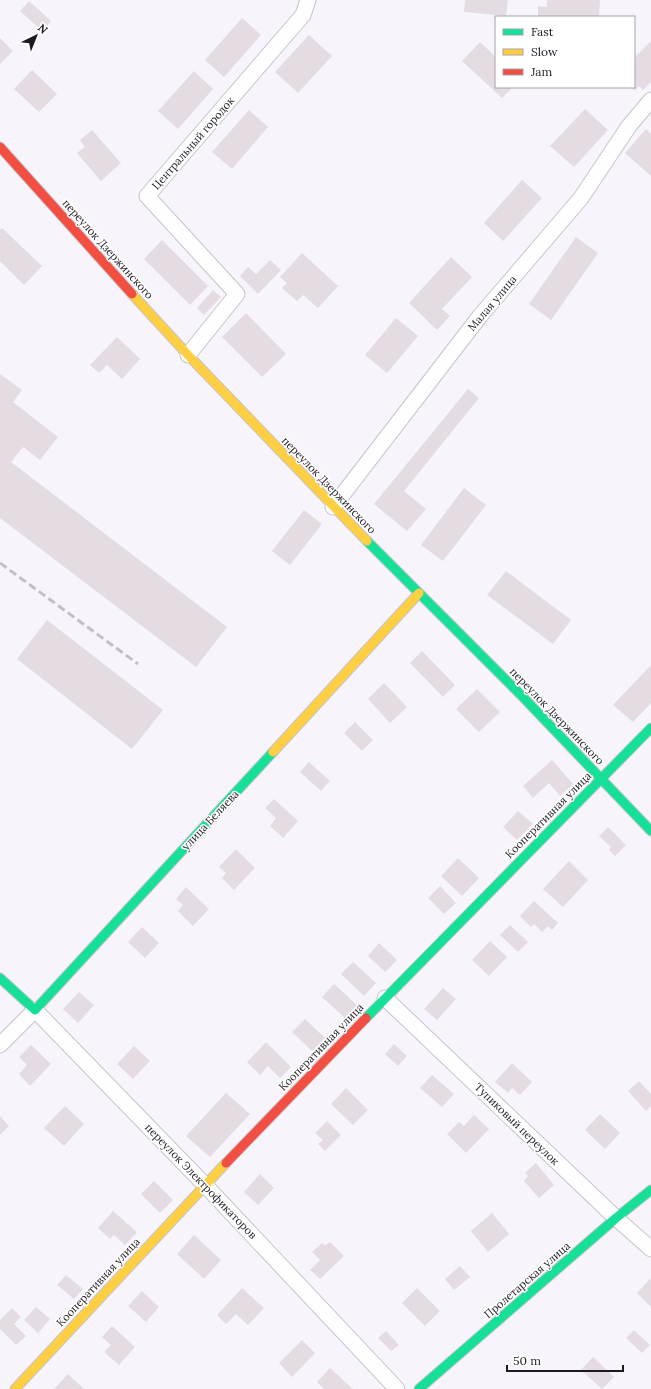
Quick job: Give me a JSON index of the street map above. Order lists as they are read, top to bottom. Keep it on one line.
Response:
{"streets":{"street":["Центральный городок","переулок Дзержинского","Малая улица","Кооперативная улица","улица Беляева","Тупиковый переулок","переулок Электрофикаторов","Пролетарская улица"]},"crossings":[["Центральный городок","переулок Дзержинского"],["переулок Дзержинского","Малая улица"],["переулок Дзержинского","Кооперативная улица"],["переулок Дзержинского","улица Беляева"],["Кооперативная улица","Тупиковый переулок"],["Кооперативная улица","переулок Электрофикаторов"],["улица Беляева","переулок Электрофикаторов"],["Тупиковый переулок","Пролетарская улица"]],"legend":["Fast","Slow","Jam"],"scale_bar":"50 m","north":"top right"}
